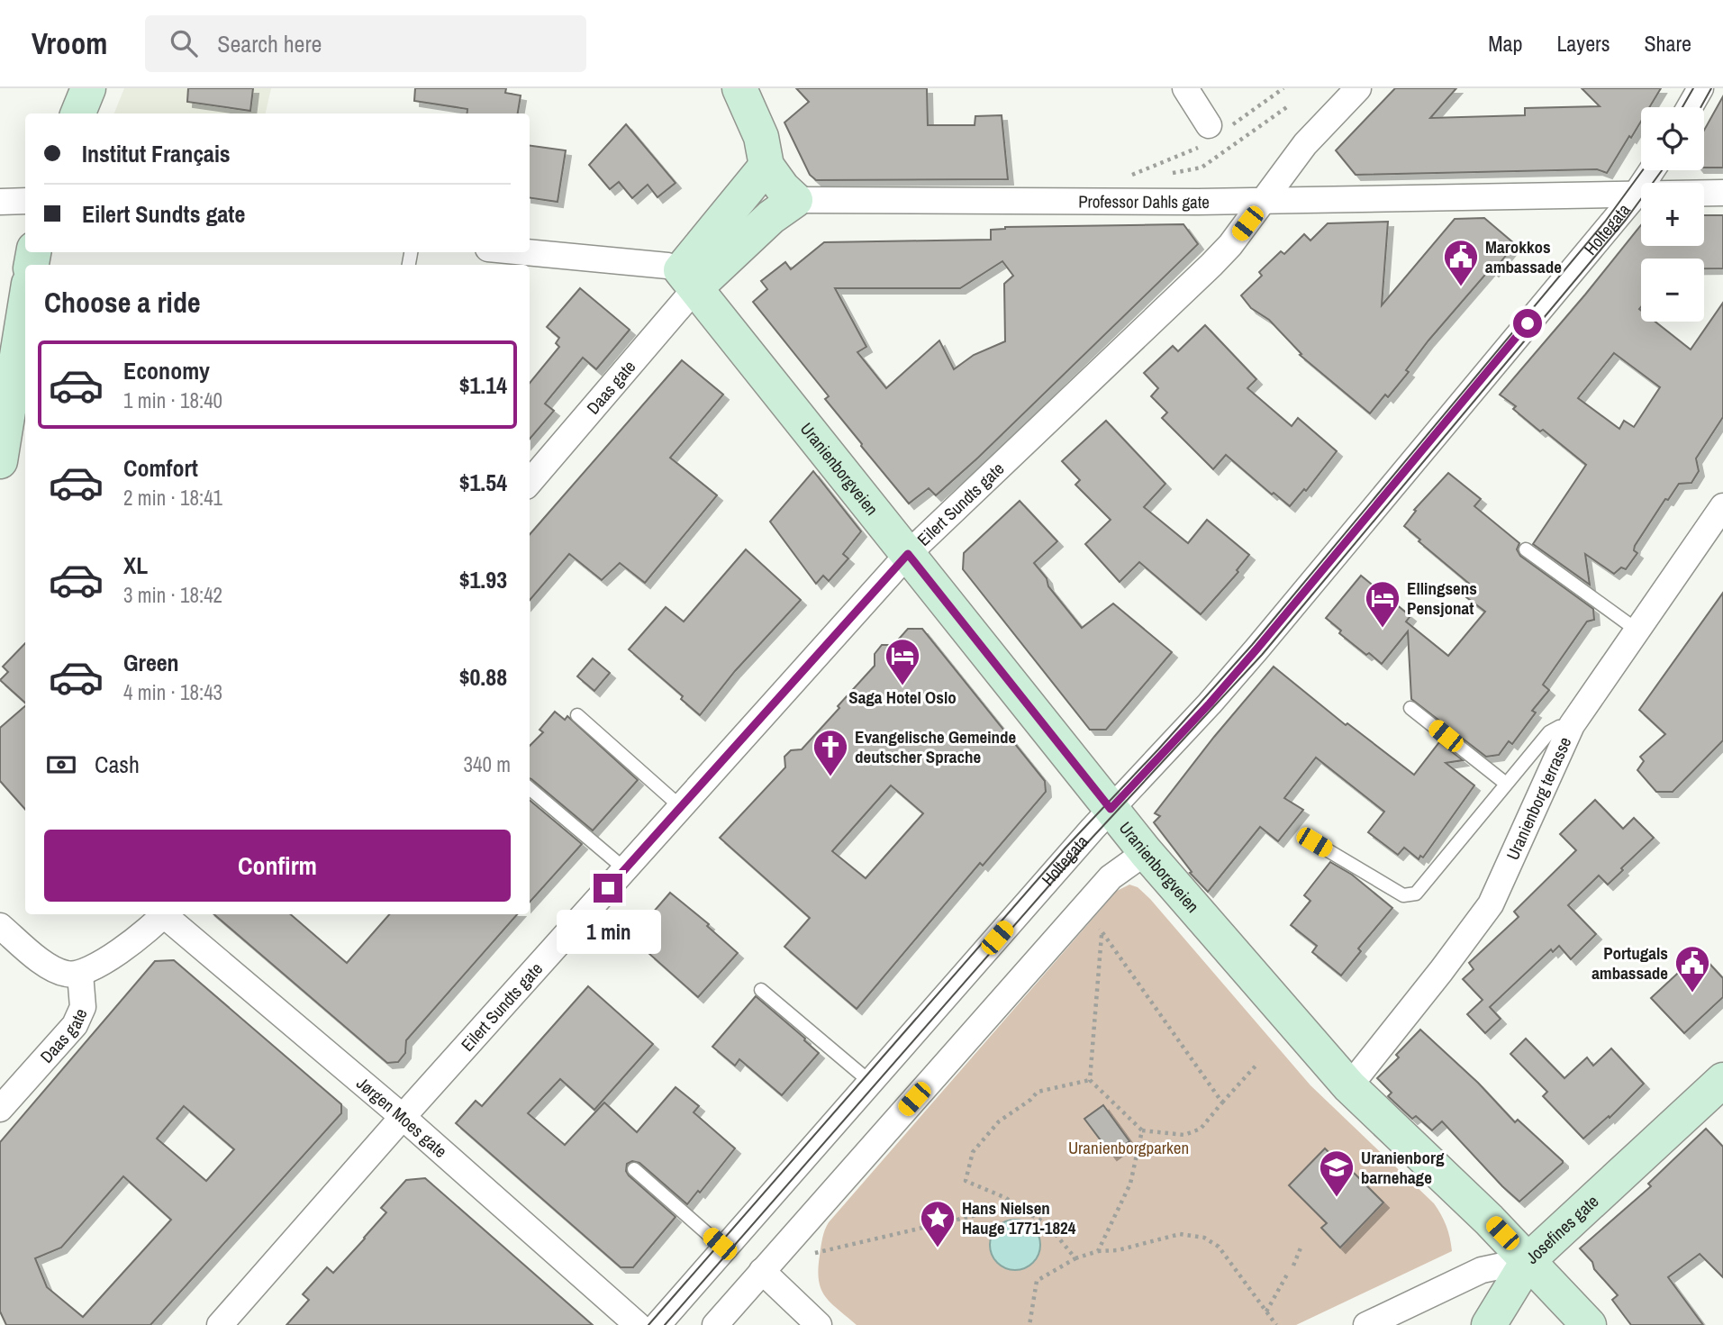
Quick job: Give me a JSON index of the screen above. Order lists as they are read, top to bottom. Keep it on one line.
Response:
{"streets":{"street":["Professor Dahls gate","Holtegata","Daas gate","Uranienborgveien","Eilert Sundts gate","Uranienborg terrasse","Jørgen Moes gate","Josefines gate"]},"crossings":[["Professor Dahls gate","Holtegata"],["Professor Dahls gate","Eilert Sundts gate"],["Holtegata","Uranienborgveien"],["Daas gate","Uranienborgveien"],["Uranienborgveien","Eilert Sundts gate"],["Uranienborgveien","Uranienborg terrasse"],["Uranienborgveien","Josefines gate"],["Eilert Sundts gate","Jørgen Moes gate"]],"parks":["Uranienborgparken"],"places":{"public building":["Marokkos ambassade","Portugals ambassade"],"hotel":["Ellingsens Pensjonat","Saga Hotel Oslo"],"church":["Evangelische Gemeinde deutscher Sprache"],"school or university":["Uranienborg barnehage"],"place":["Hans Nielsen Hauge 1771-1824"]},"page":{"header":"Vroom","search":"Search here","nav":["Map","Layers","Share"],"map_buttons":["+","−"],"banner":["Institut Français","Eilert Sundts gate"],"heading":"Choose a ride","list":[{"name":"Economy","note":"1 min · 18:40","value":"$1.14"},{"name":"Comfort","note":"2 min · 18:41","value":"$1.54"},{"name":"XL","note":"3 min · 18:42","value":"$1.93"},{"name":"Green","note":"4 min · 18:43","value":"$0.88"}],"pay":["Cash","340 m"],"buttons":"Confirm","bubble":"1 min"}}
